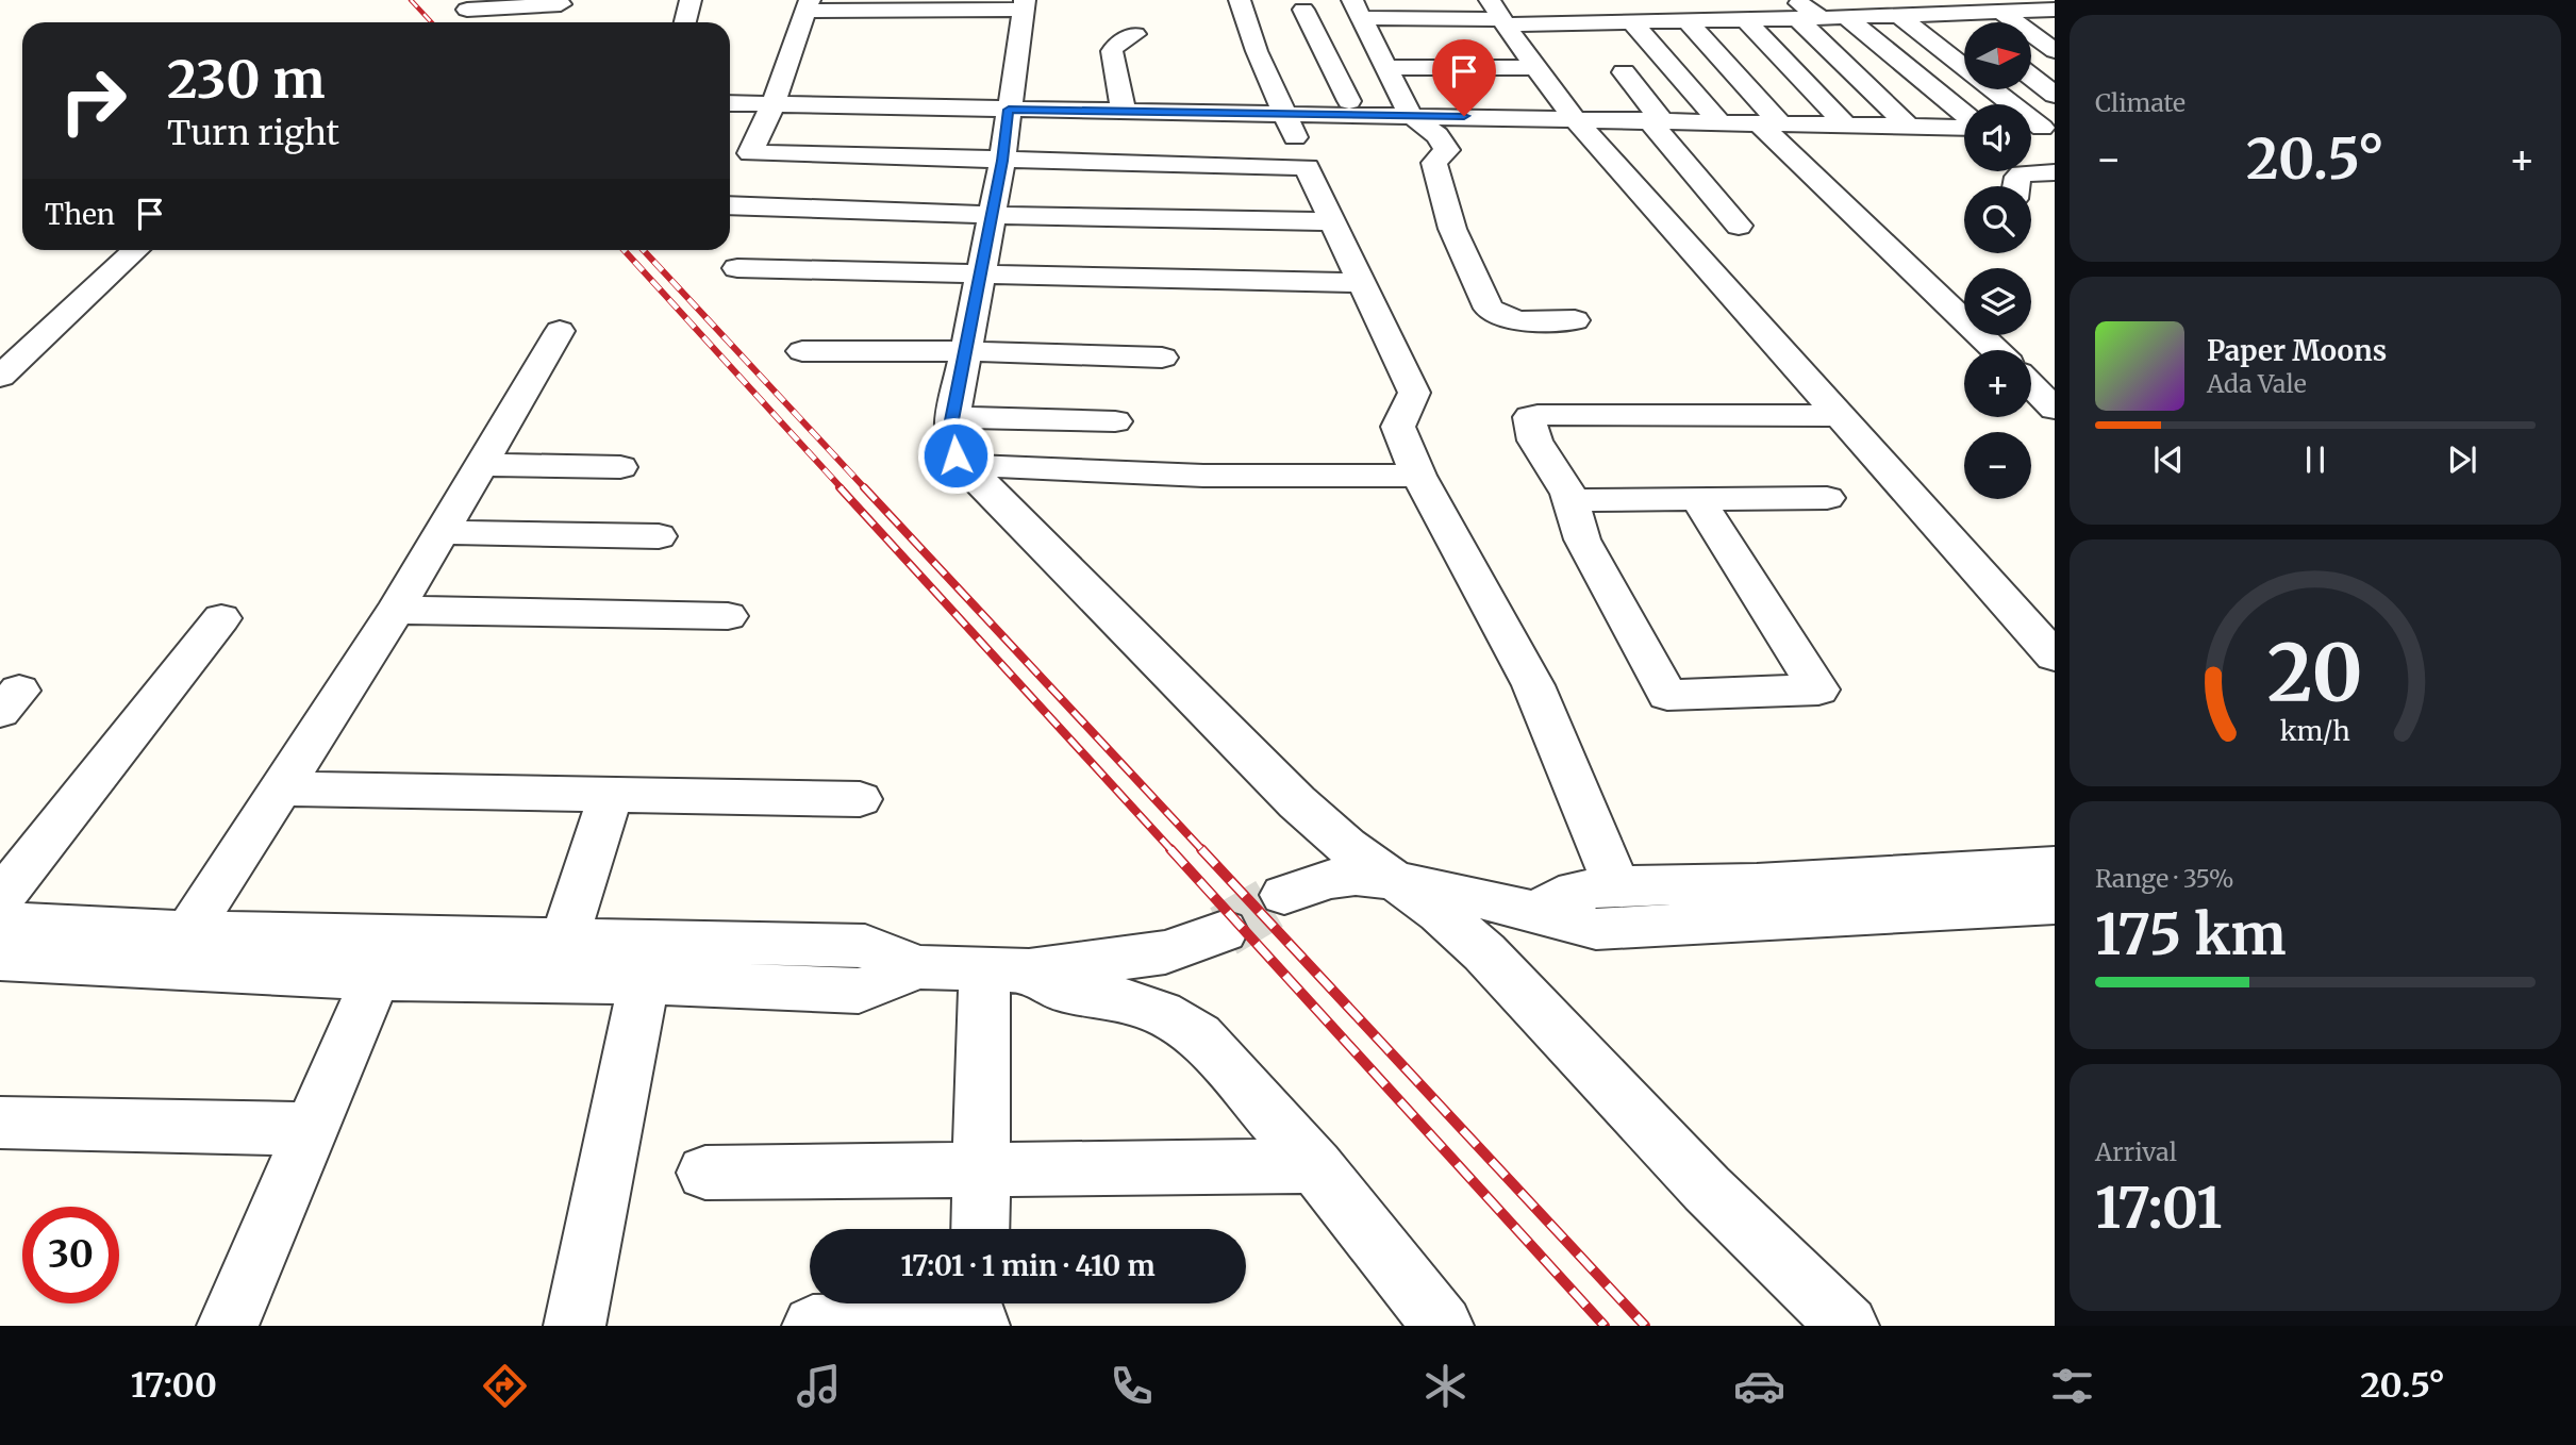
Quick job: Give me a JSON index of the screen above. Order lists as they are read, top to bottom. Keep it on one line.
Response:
{"north":"right","page":{"tile":["Climate",["Range · 35%","175 km"],["Arrival","17:01"]],"map_buttons":["+","−"],"turn":["230 m","Turn right"],"heat":["−","20.5°","+"],"then":"Then","song":["Paper Moons","Ada Vale"],"limit":"30","trip":"17:01 · 1 min · 410 m","tabs":["17:00","20.5°"],"gauge":["20","km/h"]}}
